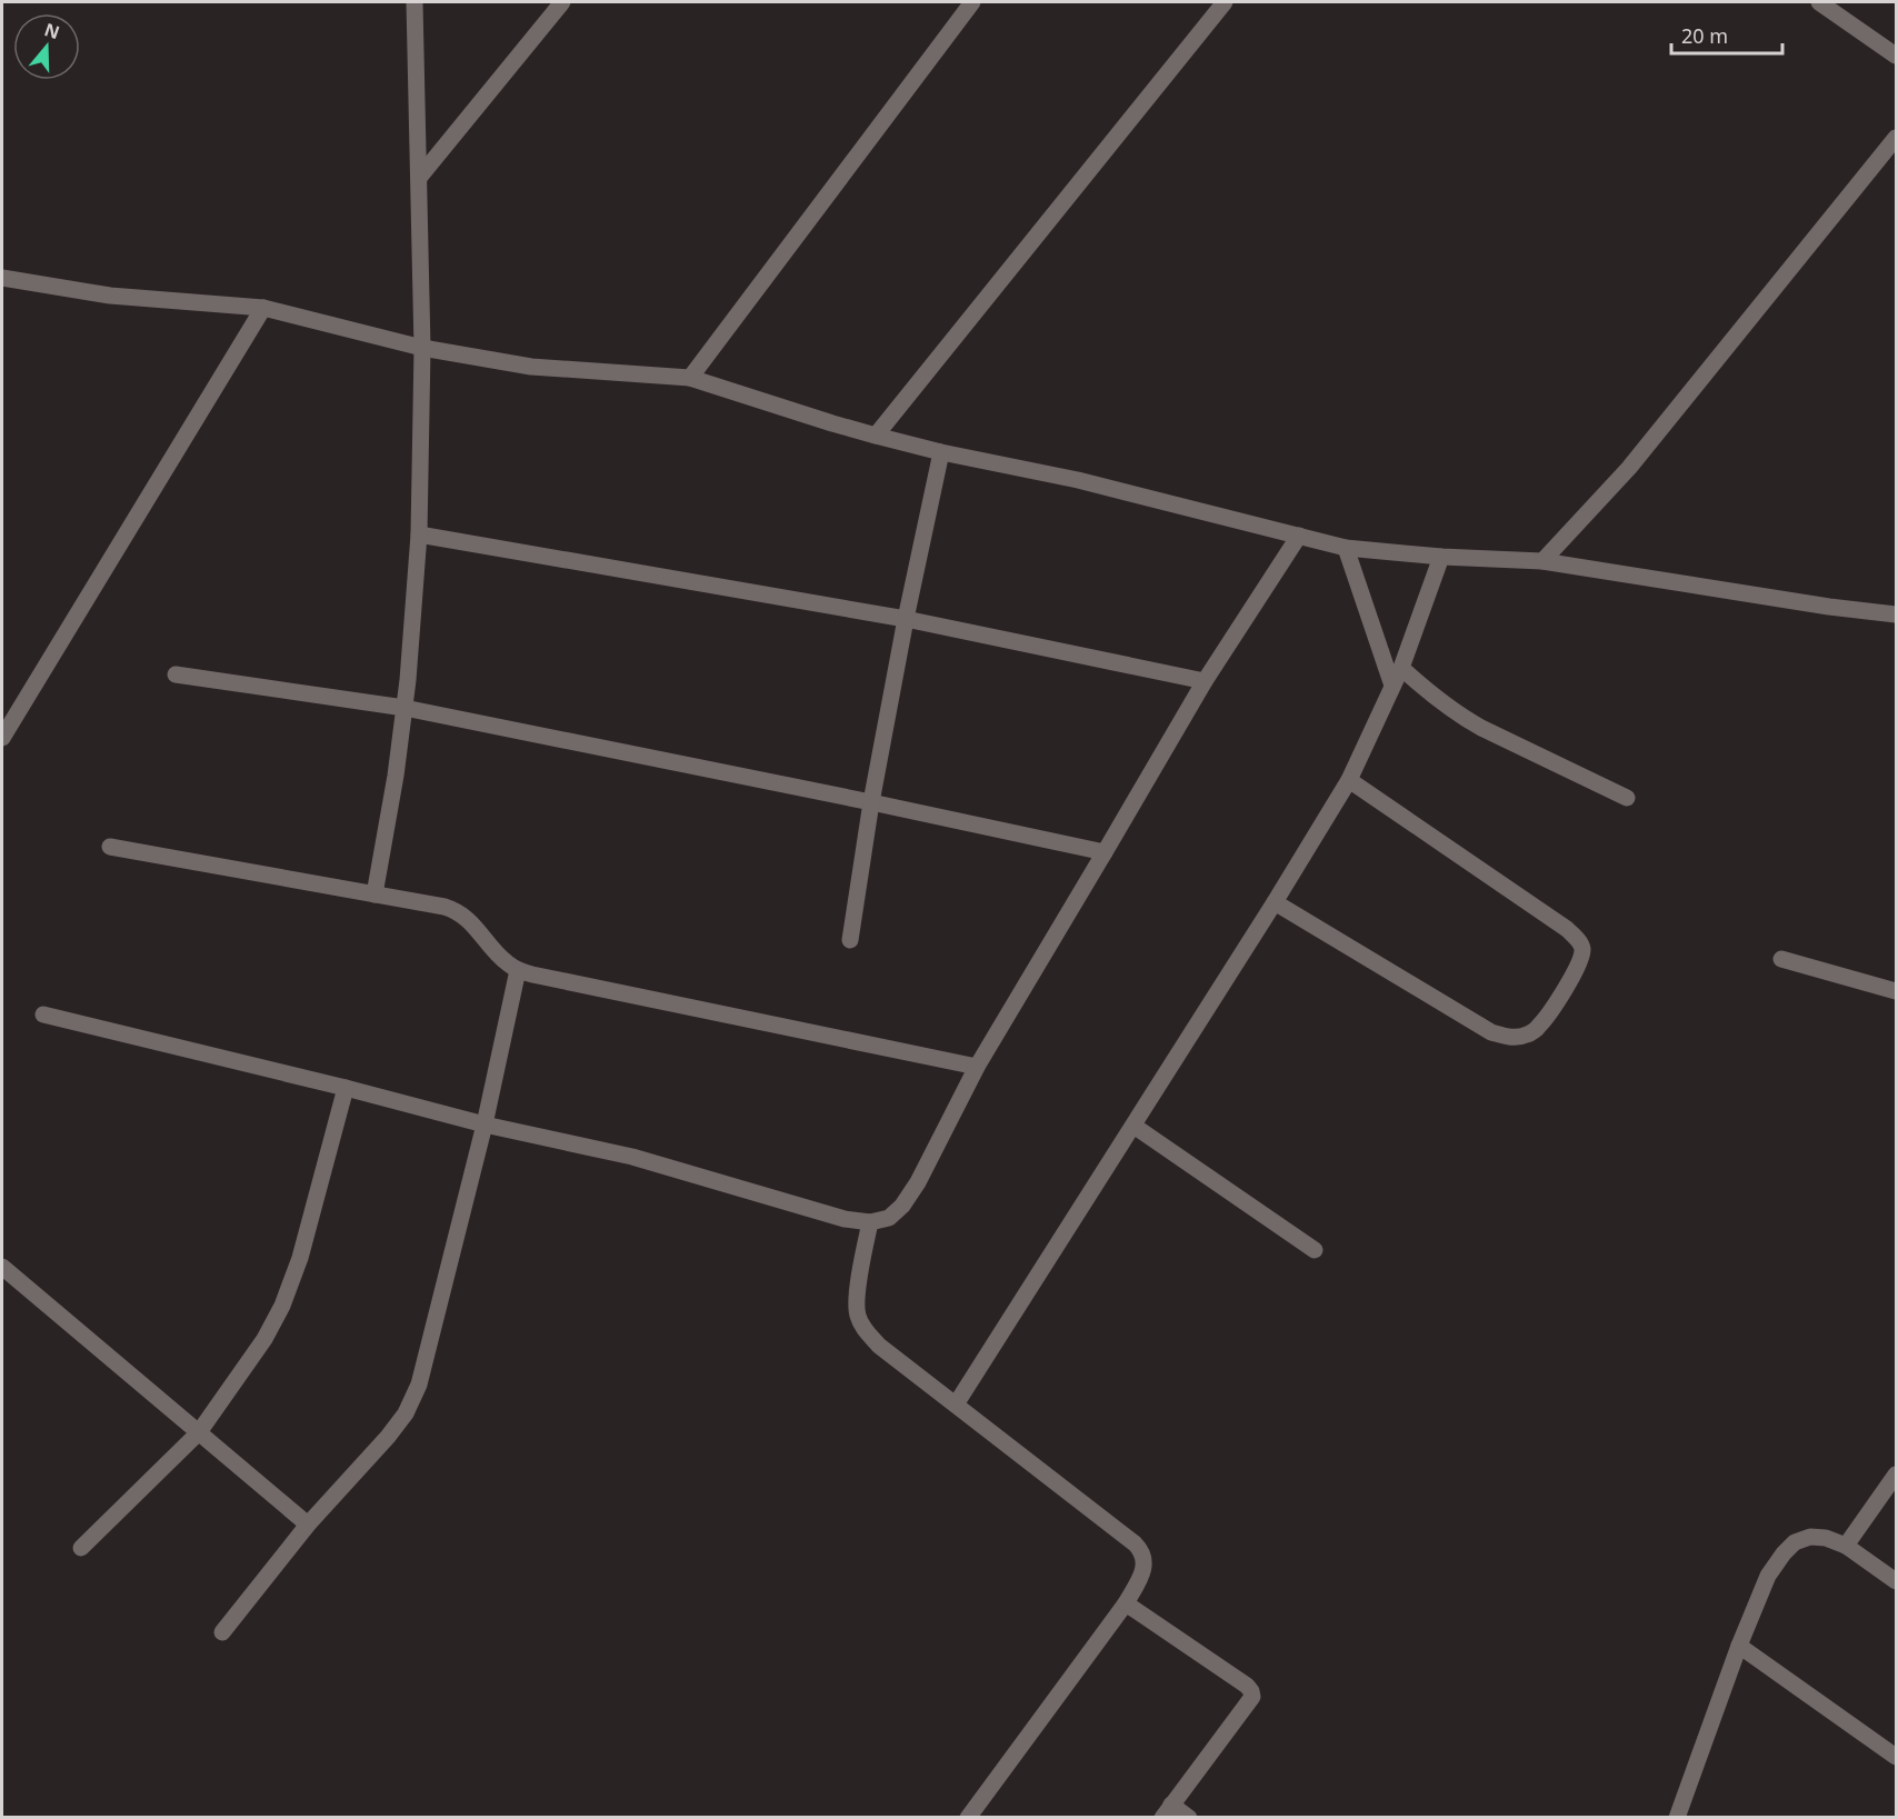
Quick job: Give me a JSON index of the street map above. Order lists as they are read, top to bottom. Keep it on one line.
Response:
{"scale_bar":"20 m","north":"top"}
